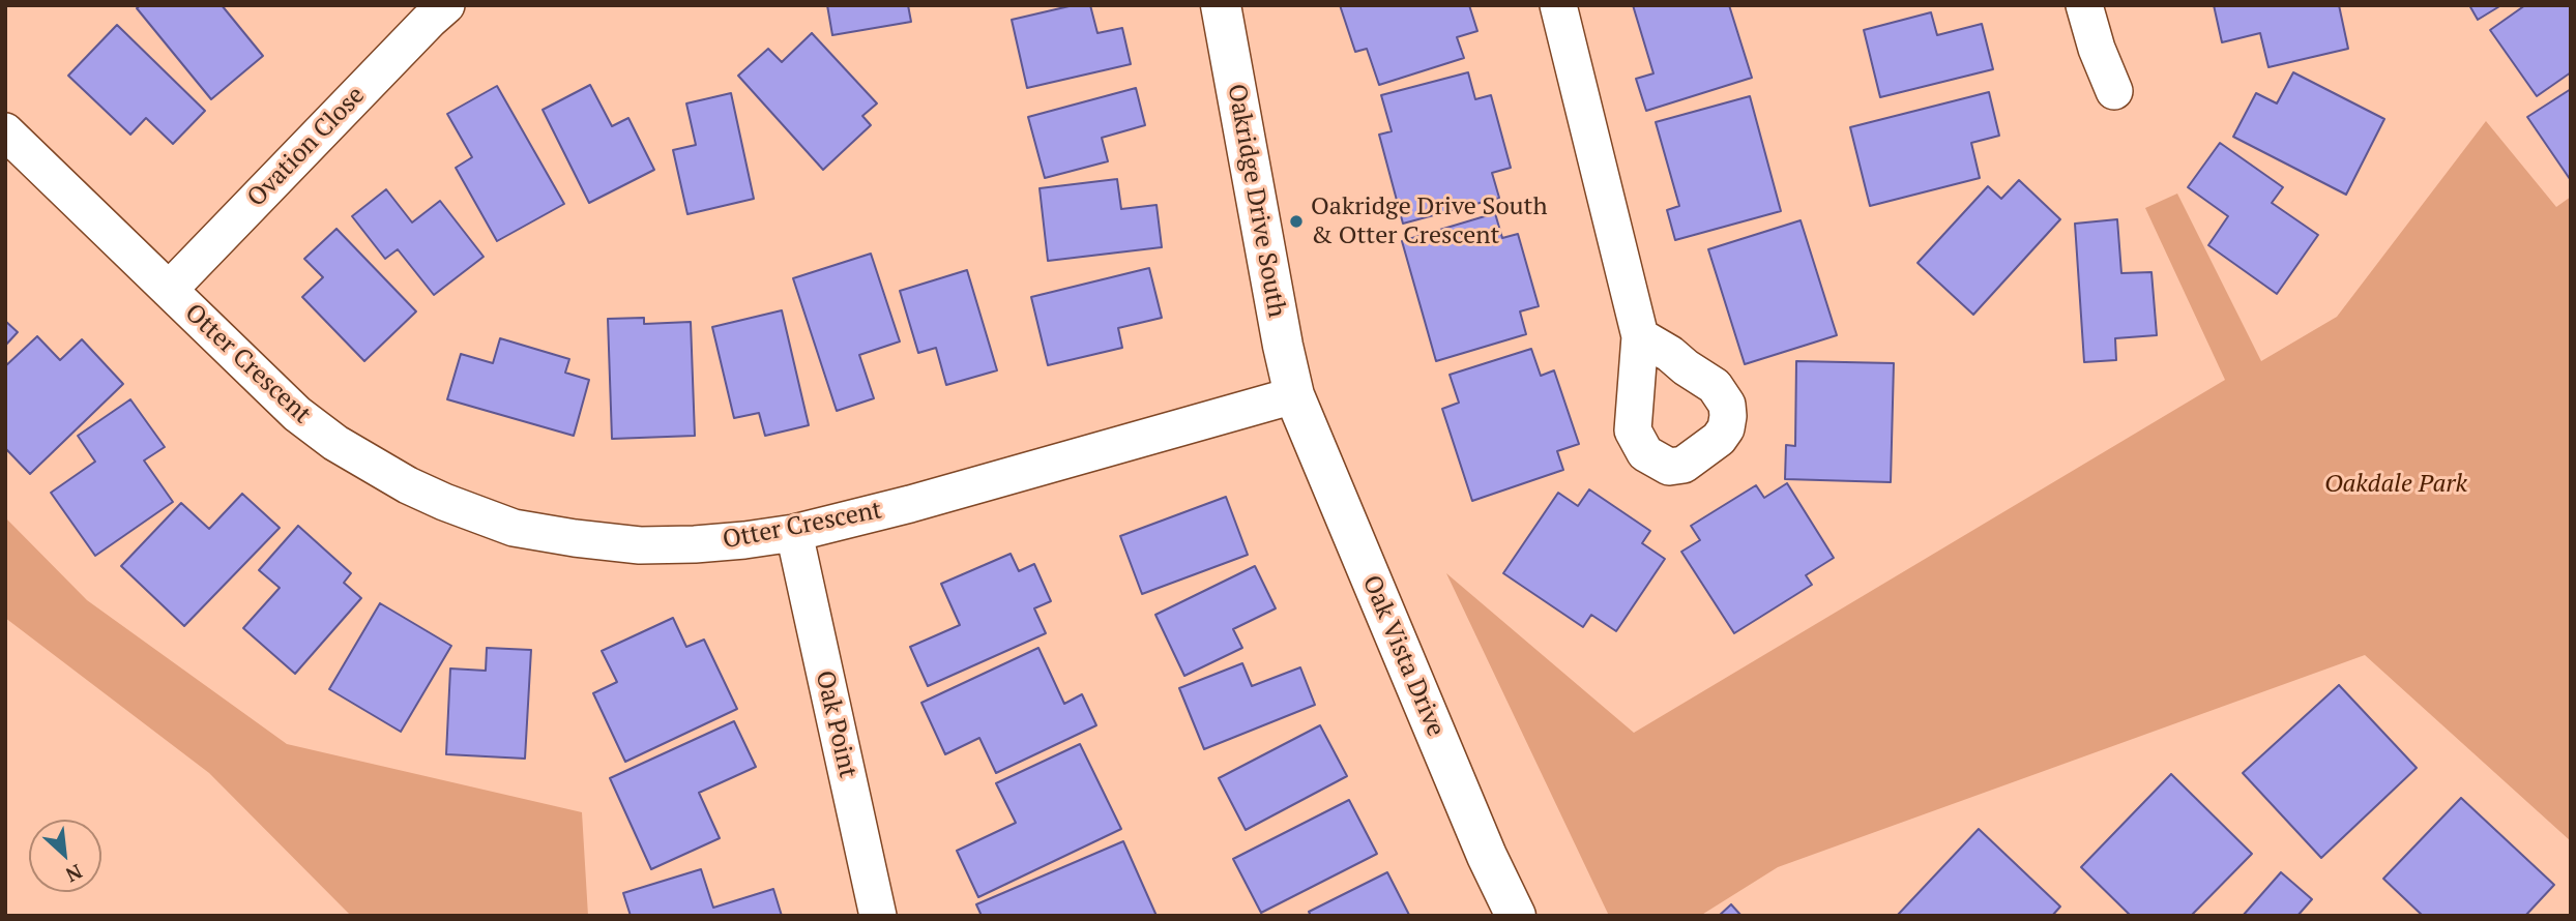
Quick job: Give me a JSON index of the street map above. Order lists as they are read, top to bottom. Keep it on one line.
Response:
{"streets":{"street":["Ovation Close","Oakridge Drive South","Otter Crescent","Oak Vista Drive","Oak Point"]},"crossings":[["Ovation Close","Otter Crescent"],["Oakridge Drive South","Otter Crescent"],["Oakridge Drive South","Oak Vista Drive"],["Otter Crescent","Oak Vista Drive"],["Otter Crescent","Oak Point"]],"parks":["Oakdale Park"],"places":["Oakridge Drive South & Otter Crescent"],"north":"bottom right"}
